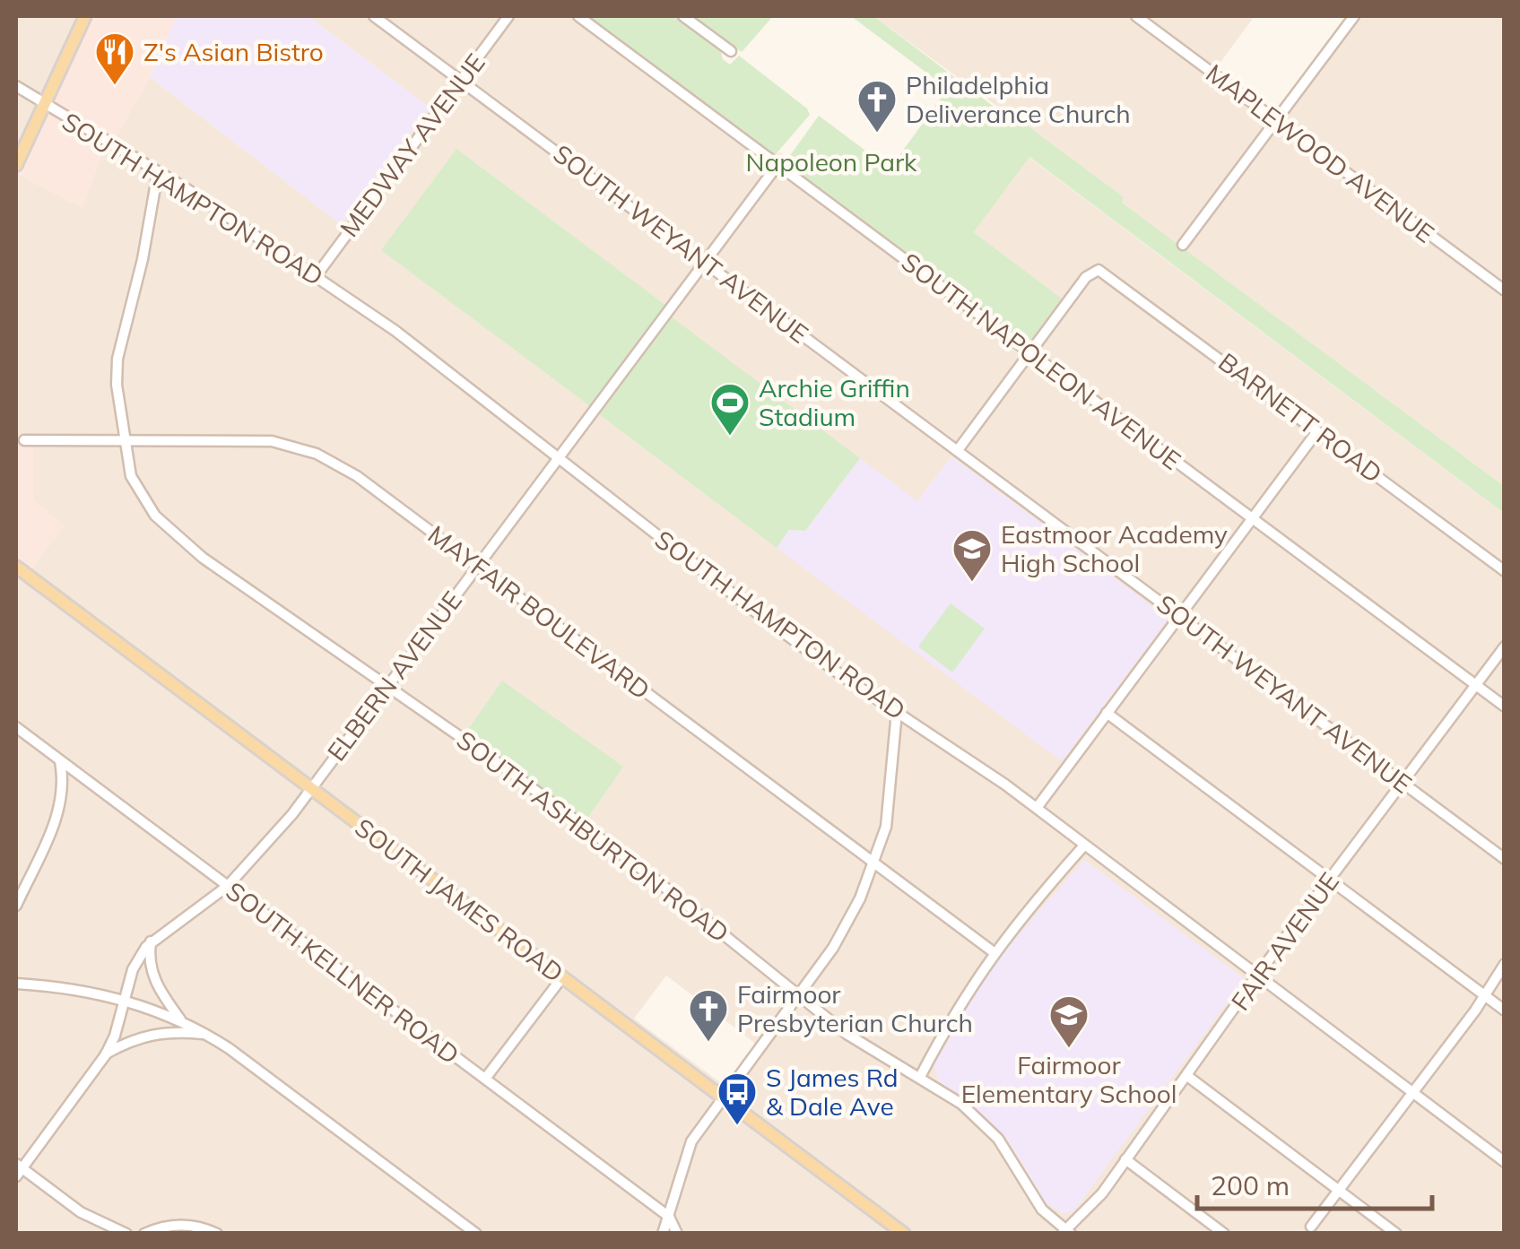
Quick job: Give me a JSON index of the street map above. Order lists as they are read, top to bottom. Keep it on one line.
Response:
{"streets":{"main road":["SOUTH JAMES ROAD"],"street":["MEDWAY AVENUE","MAPLEWOOD AVENUE","SOUTH HAMPTON ROAD","SOUTH WEYANT AVENUE","SOUTH NAPOLEON AVENUE","BARNETT ROAD","MAYFAIR BOULEVARD","ELBERN AVENUE","SOUTH ASHBURTON ROAD","FAIR AVENUE","SOUTH KELLNER ROAD"]},"crossings":[["MEDWAY AVENUE","SOUTH HAMPTON ROAD"],["MEDWAY AVENUE","SOUTH WEYANT AVENUE"],["SOUTH HAMPTON ROAD","ELBERN AVENUE"],["SOUTH HAMPTON ROAD","SOUTH ASHBURTON ROAD"],["SOUTH HAMPTON ROAD","FAIR AVENUE"],["SOUTH WEYANT AVENUE","ELBERN AVENUE"],["SOUTH WEYANT AVENUE","FAIR AVENUE"],["SOUTH NAPOLEON AVENUE","BARNETT ROAD"],["SOUTH NAPOLEON AVENUE","ELBERN AVENUE"],["SOUTH NAPOLEON AVENUE","FAIR AVENUE"],["MAYFAIR BOULEVARD","ELBERN AVENUE"],["MAYFAIR BOULEVARD","SOUTH ASHBURTON ROAD"],["ELBERN AVENUE","SOUTH ASHBURTON ROAD"],["ELBERN AVENUE","SOUTH JAMES ROAD"],["ELBERN AVENUE","SOUTH KELLNER ROAD"],["SOUTH ASHBURTON ROAD","FAIR AVENUE"]],"parks":["Napoleon Park"],"places":{"restaurant":["Z's Asian Bistro"],"church":["Philadelphia Deliverance Church","Fairmoor Presbyterian Church"],"sports":["Archie Griffin Stadium"],"school or university":["Eastmoor Academy High School","Fairmoor Elementary School"],"bus stop":["S James Rd & Dale Ave"]},"scale_bar":"200 m"}
